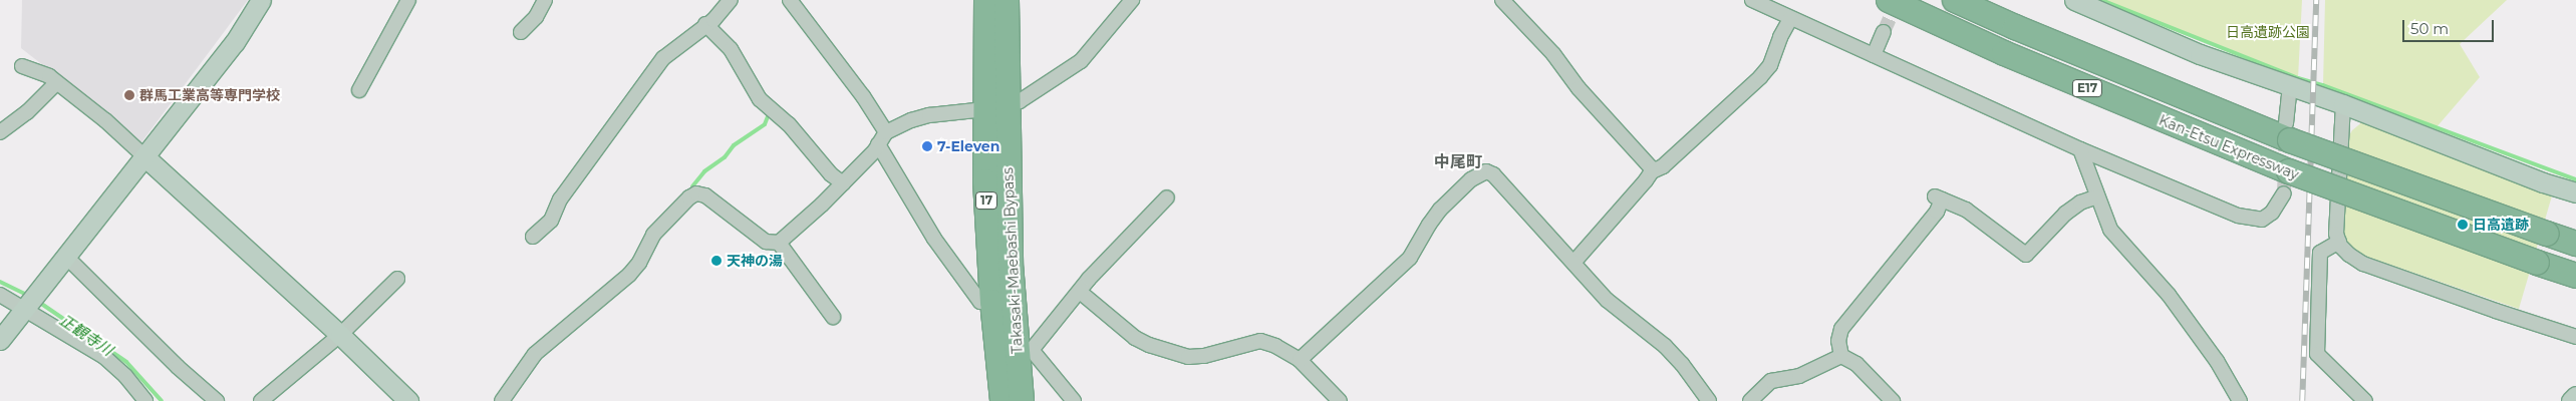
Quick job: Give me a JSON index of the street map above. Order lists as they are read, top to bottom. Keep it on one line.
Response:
{"streets":{"highway":["E17","Kan-Etsu Expressway","17","Takasaki-Maebashi Bypass"]},"districts":["中尾町"],"water":["正観寺川"],"parks":["日高遺跡公園"],"places":["群馬工業高等専門学校","7-Eleven","日高遺跡","天神の湯"],"scale_bar":"50 m"}
